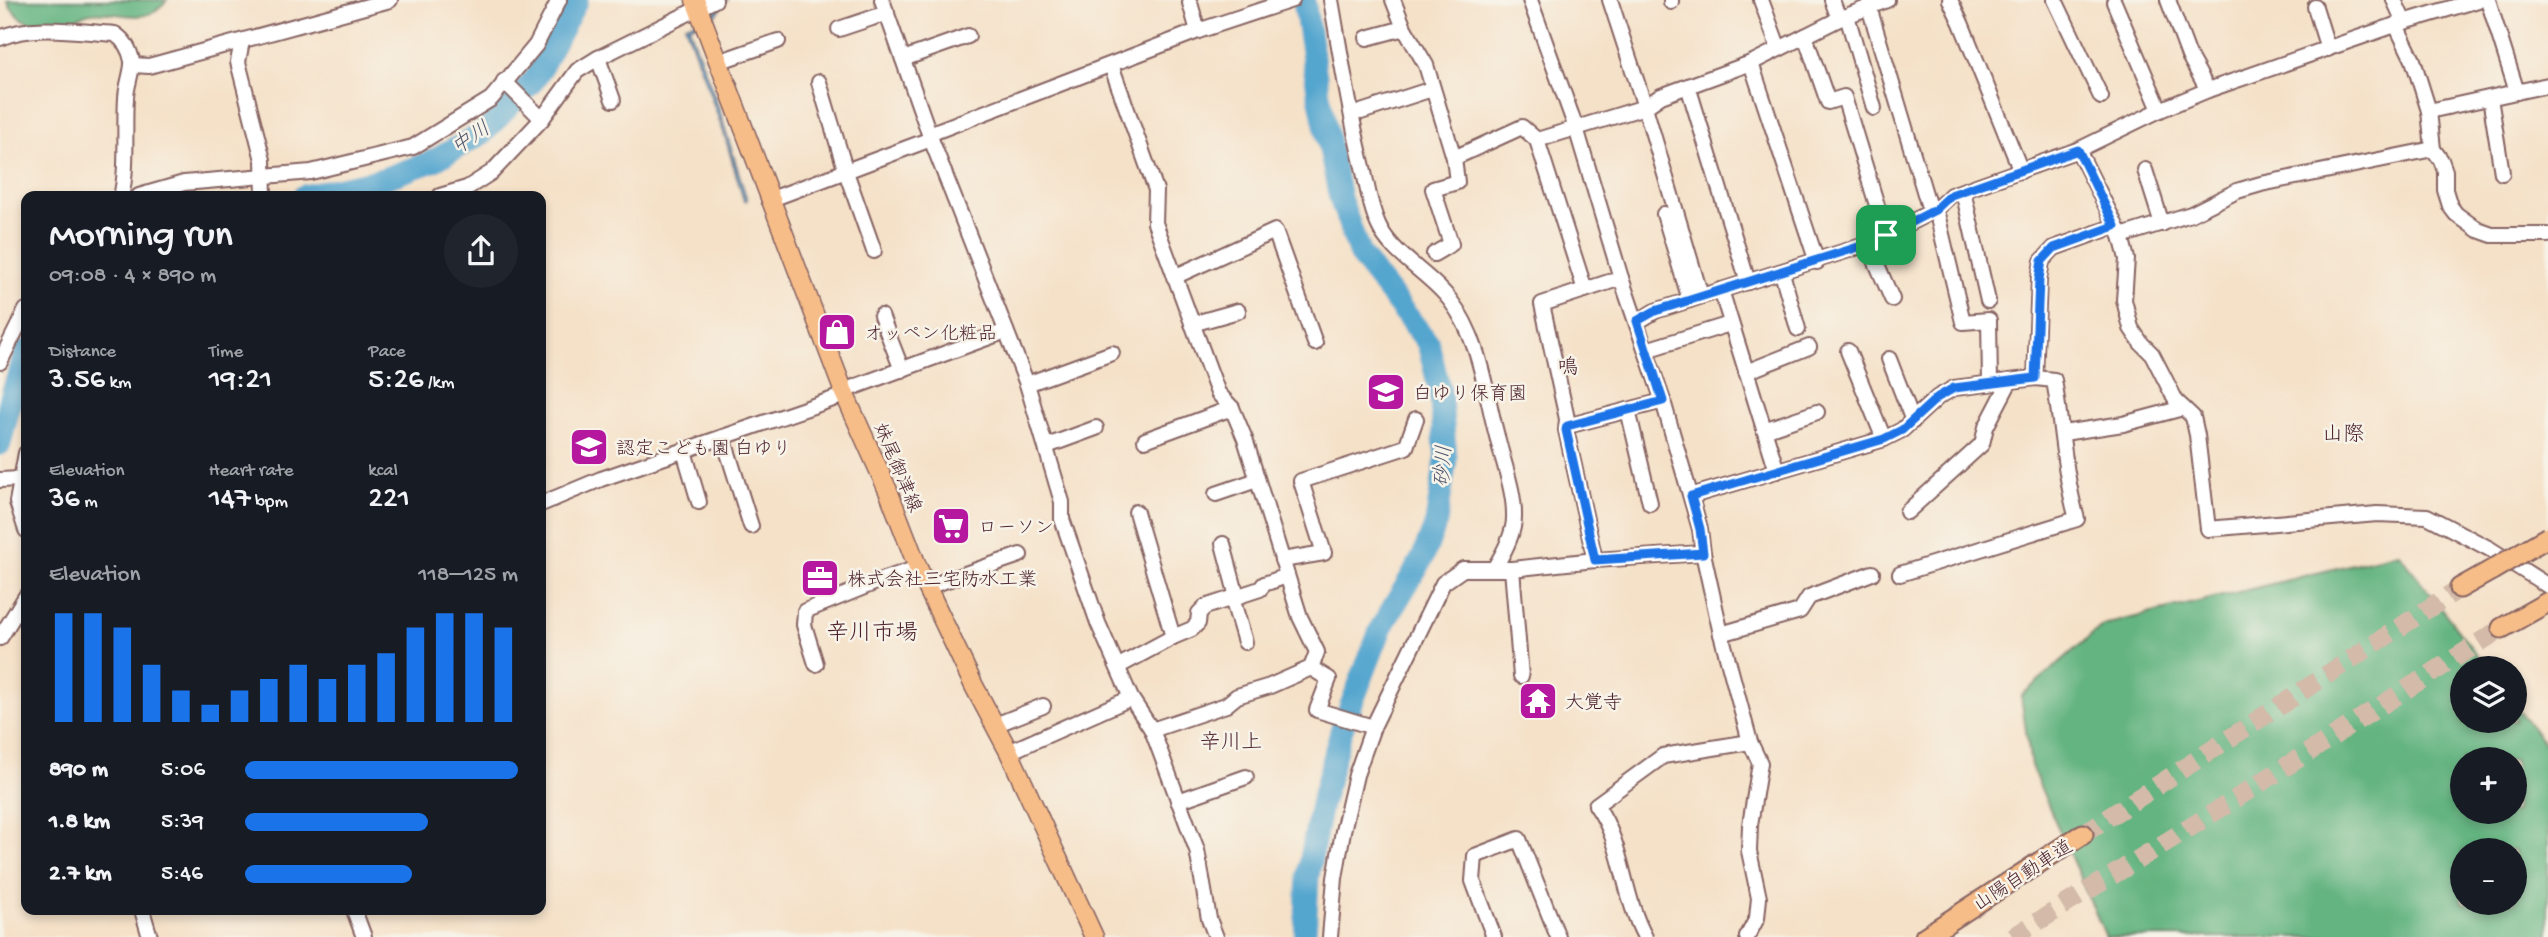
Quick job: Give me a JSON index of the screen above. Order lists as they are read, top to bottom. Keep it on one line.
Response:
{"streets":{"highway":["山陽自動車道"],"main road":["妹尾御津線"]},"districts":["鳴","山際","辛川市場","辛川上"],"water":["中川","砂川"],"places":{"shop":["オッペン化粧品"],"school or university":["白ゆり保育園","認定こども園 白ゆり"],"supermarket":["ローソン"],"office":["株式会社三宅防水工業"],"temple":["大覚寺"]},"page":{"heading":["Morning run","09:08 · 4 × 890 m"],"stats":[["Distance","3.56 km"],["Time","19:21"],["Pace","5:26 /km"],["Elevation","36 m"],["Heart rate","147 bpm"],["kcal","221"]],"chart":["Elevation","118–125 m"],"map_buttons":["+","−"],"list":[{"name":"890 m","note":"5:06"},{"name":"1.8 km","note":"5:39"},{"name":"2.7 km","note":"5:46"}]}}
